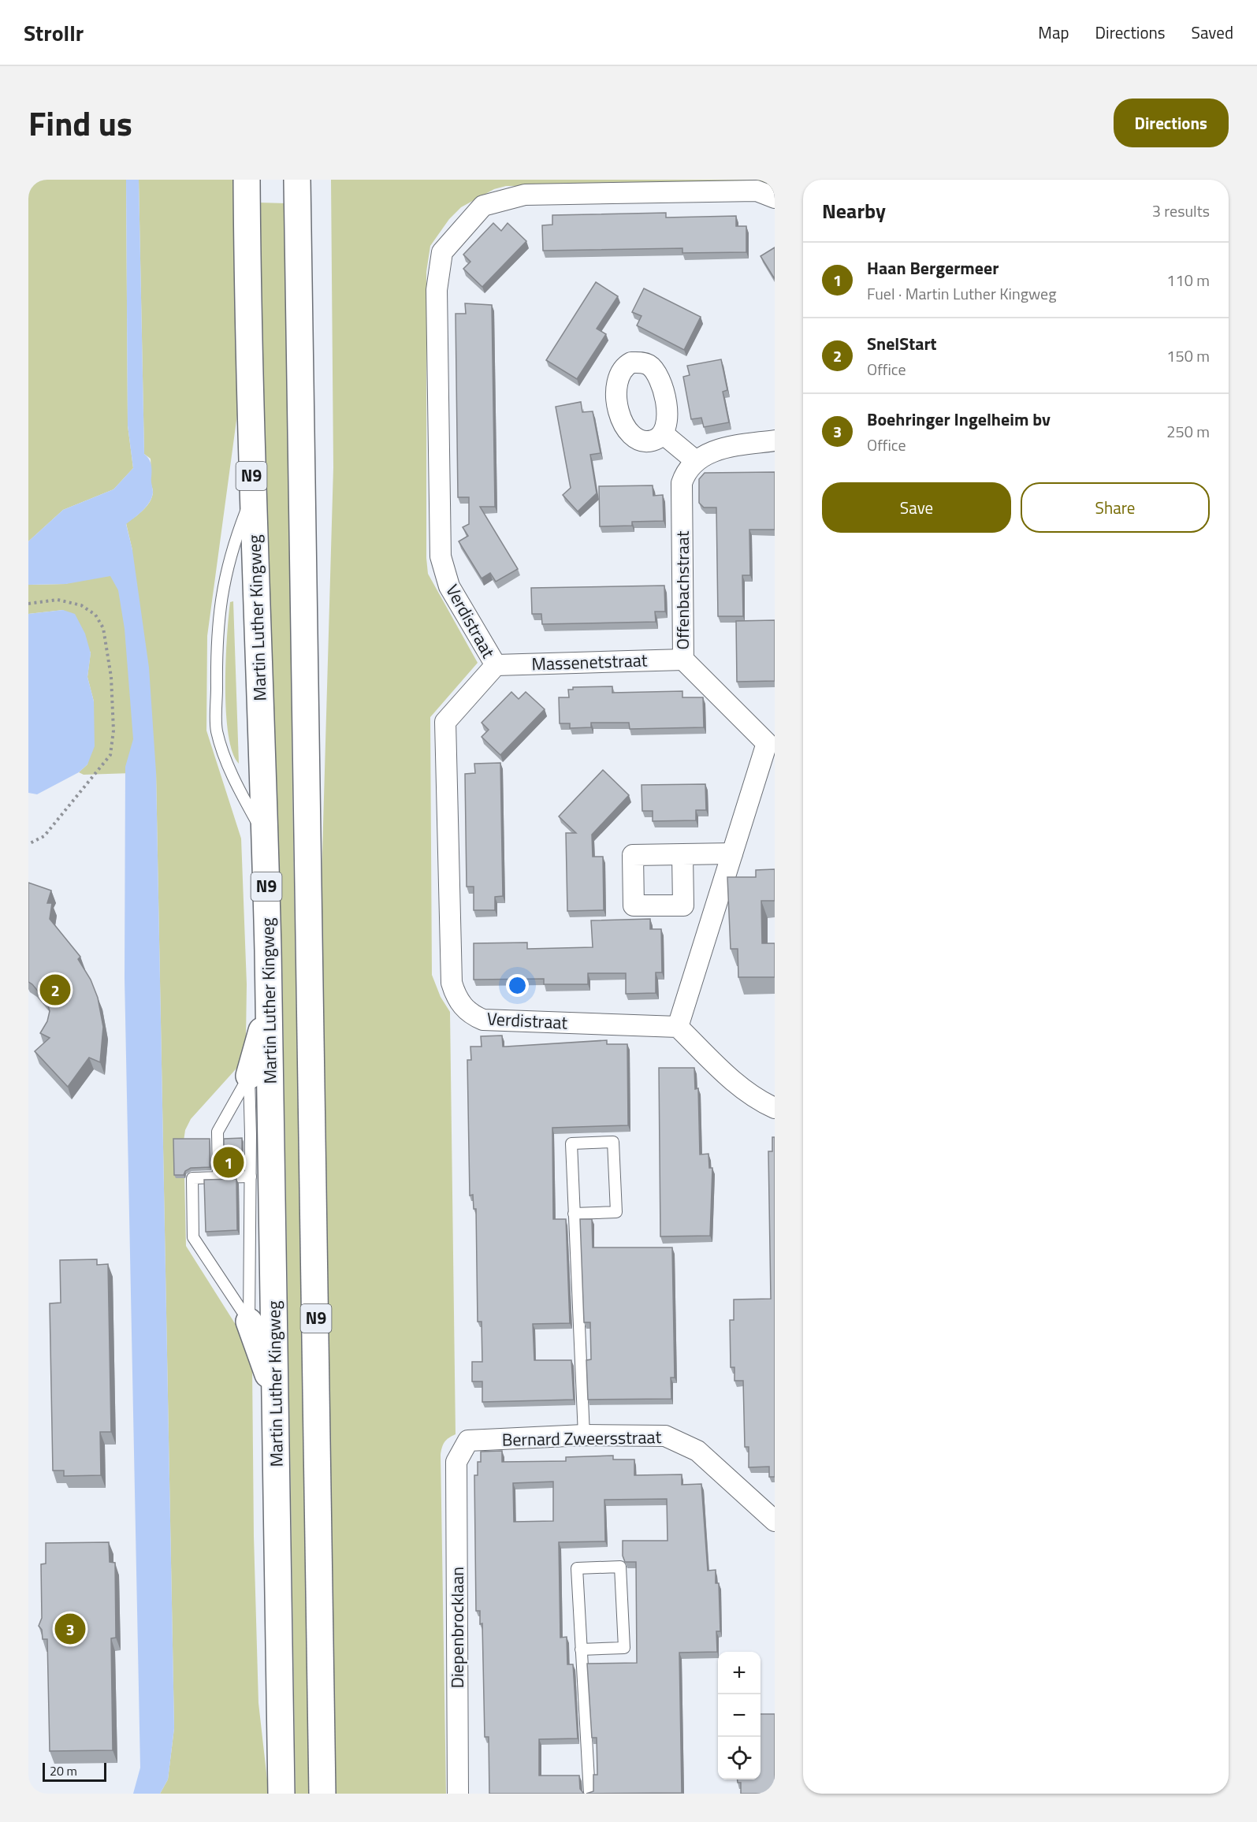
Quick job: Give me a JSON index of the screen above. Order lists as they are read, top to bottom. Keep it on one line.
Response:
{"streets":{"highway":["N9","Martin Luther Kingweg"],"street":["Offenbachstraat","Verdistraat","Massenetstraat","Bernard Zweersstraat","Diepenbrocklaan"]},"crossings":[["N9","Martin Luther Kingweg"],["Offenbachstraat","Verdistraat"],["Offenbachstraat","Massenetstraat"],["Verdistraat","Massenetstraat"],["Bernard Zweersstraat","Diepenbrocklaan"]],"scale_bar":"20 m","page":{"header":"Strollr","nav":["Map","Directions","Saved"],"title":"Find us","buttons":["Directions",["Save","Share"]],"heading":["Nearby","3 results"],"list":[{"mark":"1","name":"Haan Bergermeer","note":"Fuel · Martin Luther Kingweg","value":"110 m"},{"mark":"2","name":"SnelStart","note":"Office","value":"150 m"},{"mark":"3","name":"Boehringer Ingelheim bv","note":"Office","value":"250 m"}],"pins":["2","1","3"],"map_buttons":["+","−"],"scale":"20 m"}}
